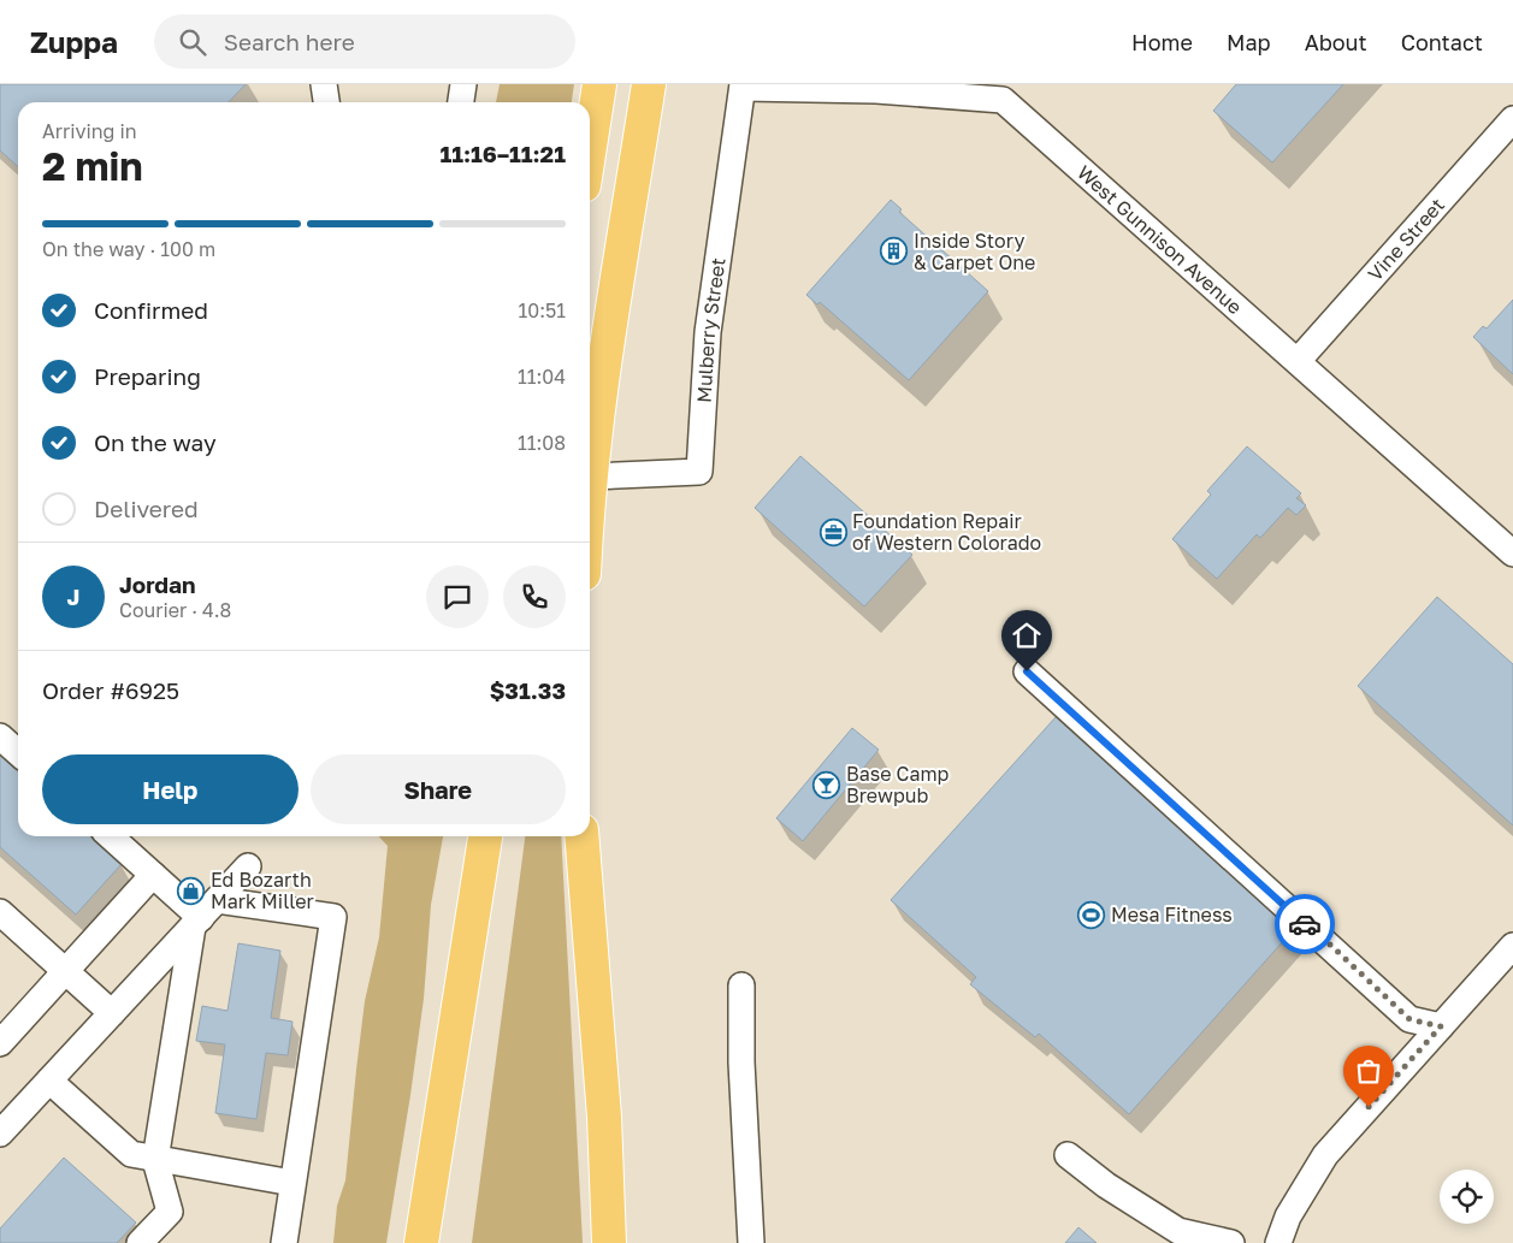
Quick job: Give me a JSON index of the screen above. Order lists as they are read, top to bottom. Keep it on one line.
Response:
{"streets":{"street":["West Gunnison Avenue","Vine Street","Mulberry Street"]},"crossings":[["West Gunnison Avenue","Vine Street"],["West Gunnison Avenue","Mulberry Street"]],"places":{"building":["Inside Story & Carpet One"],"office":["Foundation Repair of Western Colorado"],"bar":["Base Camp Brewpub"],"shop":["Ed Bozarth Mark Miller"],"sports":["Mesa Fitness"]},"page":{"header":"Zuppa","search":"Search here","nav":["Home","Map","About","Contact"],"heading":["2 min","Arriving in","11:16–11:21"],"panel":["Jordan","Courier · 4.8","Order #6925","$31.33"],"bar":"On the way · 100 m","list":[["Confirmed","10:51"],["Preparing","11:04"],["On the way","11:08"],"Delivered"],"round":"J","buttons":["Help","Share"]}}
